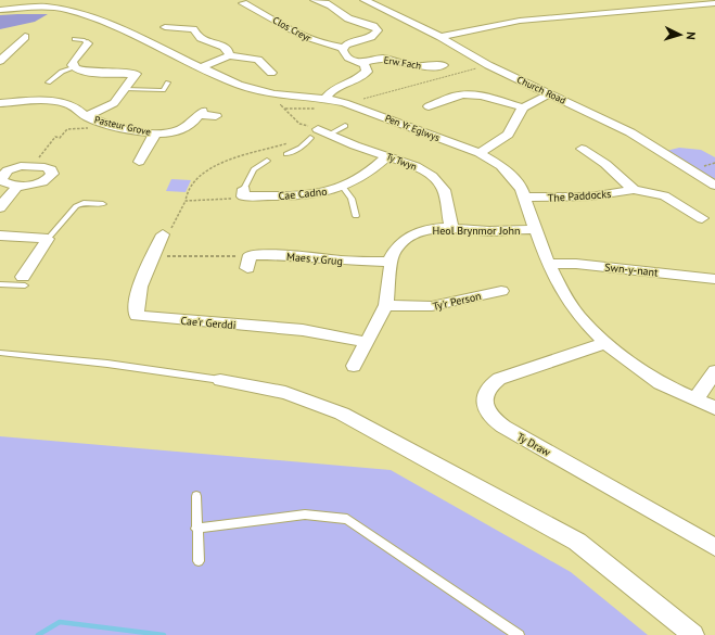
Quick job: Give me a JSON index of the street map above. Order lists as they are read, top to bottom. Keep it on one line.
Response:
{"streets":{"street":["Clos Creyr","Erw Fach","Church Road","Pasteur Grove","Pen Yr Eglwys","Ty Twyn","Cae Cadno","The Paddocks","Heol Brynmor John","Maes y Grug","Swn-y-nant","Ty'r Person","Cae'r Gerddi","Ty Draw"]},"crossings":[["Pen Yr Eglwys","The Paddocks"],["Pen Yr Eglwys","Heol Brynmor John"],["Pen Yr Eglwys","Swn-y-nant"],["Pen Yr Eglwys","Ty Draw"],["Ty Twyn","Cae Cadno"],["Ty Twyn","Heol Brynmor John"],["Heol Brynmor John","Maes y Grug"],["Heol Brynmor John","Ty'r Person"],["Heol Brynmor John","Cae'r Gerddi"]],"north":"right"}
